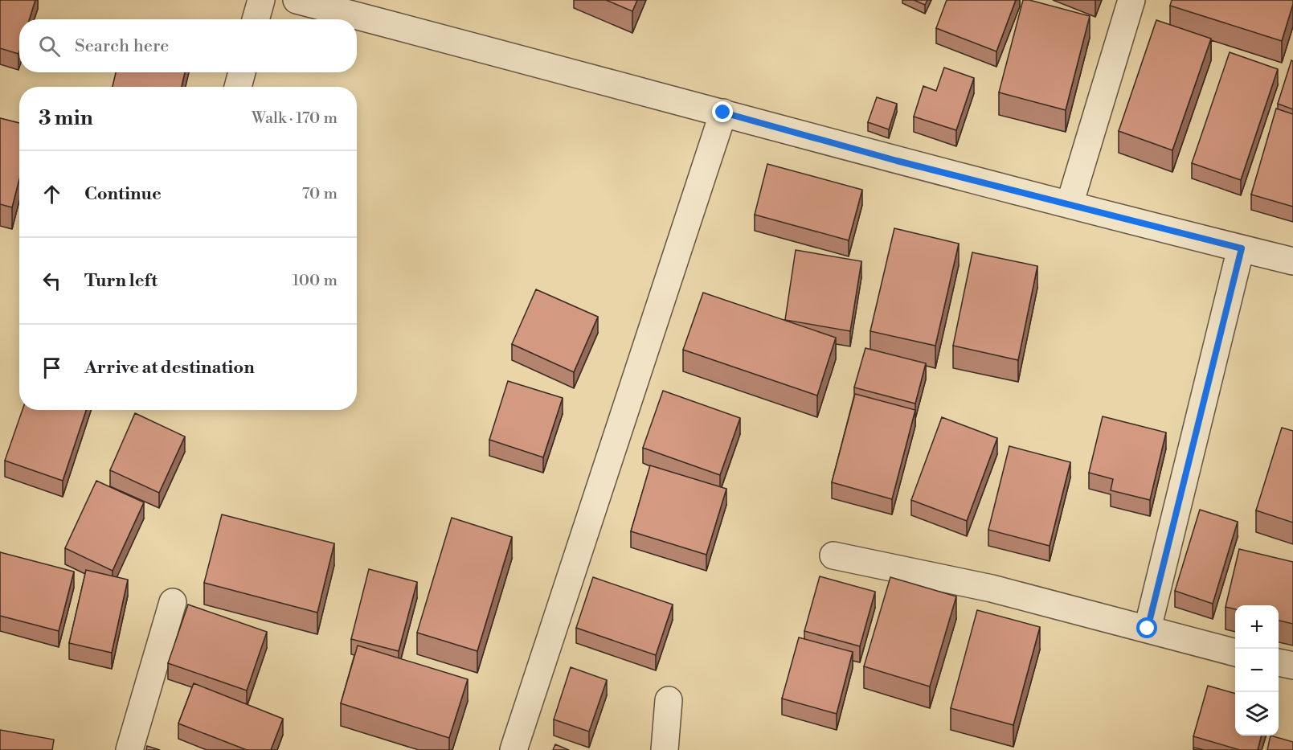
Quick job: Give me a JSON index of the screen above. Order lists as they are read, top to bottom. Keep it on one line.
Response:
{"page":{"search":"Search here","heading":["3 min","Walk · 170 m"],"list":[["Continue","70 m"],["Turn left","100 m"],"Arrive at destination"],"map_buttons":["+","−"]}}
